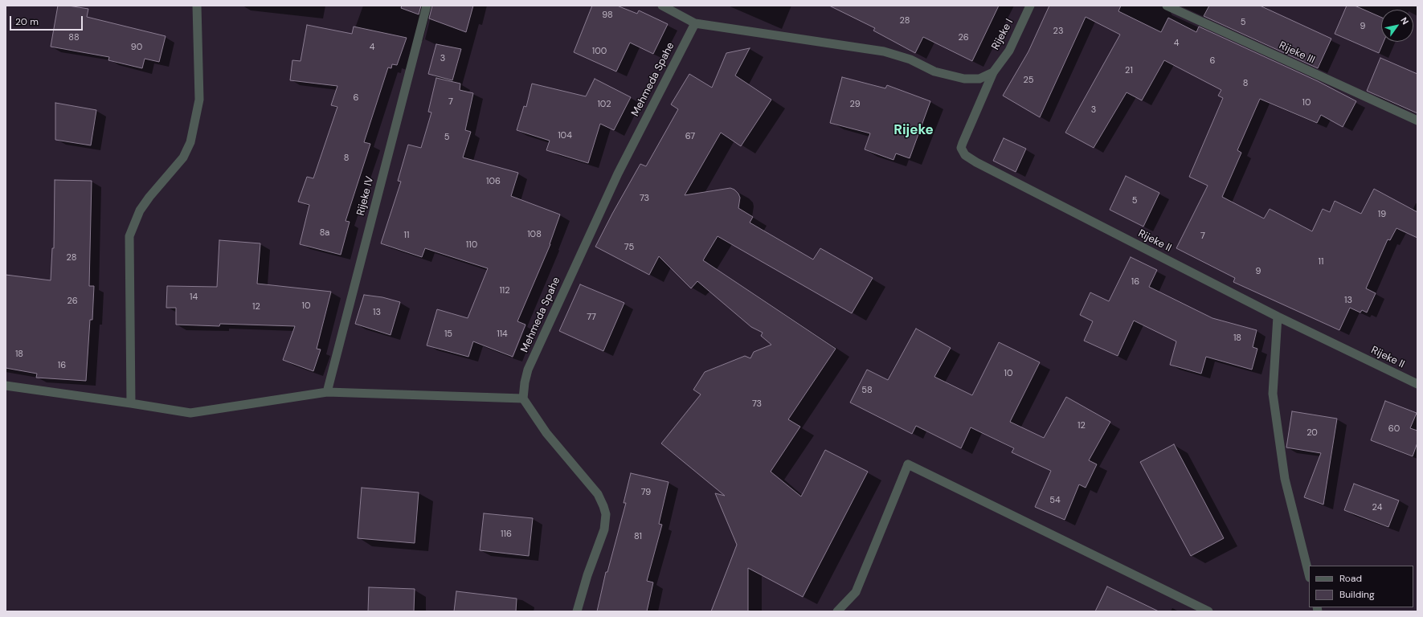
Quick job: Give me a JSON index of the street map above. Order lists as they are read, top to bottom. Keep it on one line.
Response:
{"streets":{"street":["Rijeke I","Rijeke III","Mehmeda Spahe","Rijeke IV","Rijeke II"]},"crossings":[["Rijeke I","Rijeke II"]],"districts":["Rijeke"],"house_numbers":["98","28","5","9","23","88","26","4","90","4","100","3","6","21","25","8","6","7","10","102","29","3","104","67","5","8","106","73","5","19","8a","108","11","7","110","75","28","11","9","16","112","14","13","26","10","12","13","77","15","114","18","18","16","10","58","73","12","60","20","79","54","24","116","81"],"legend":["Road","Building"],"scale_bar":"20 m","north":"top right"}
